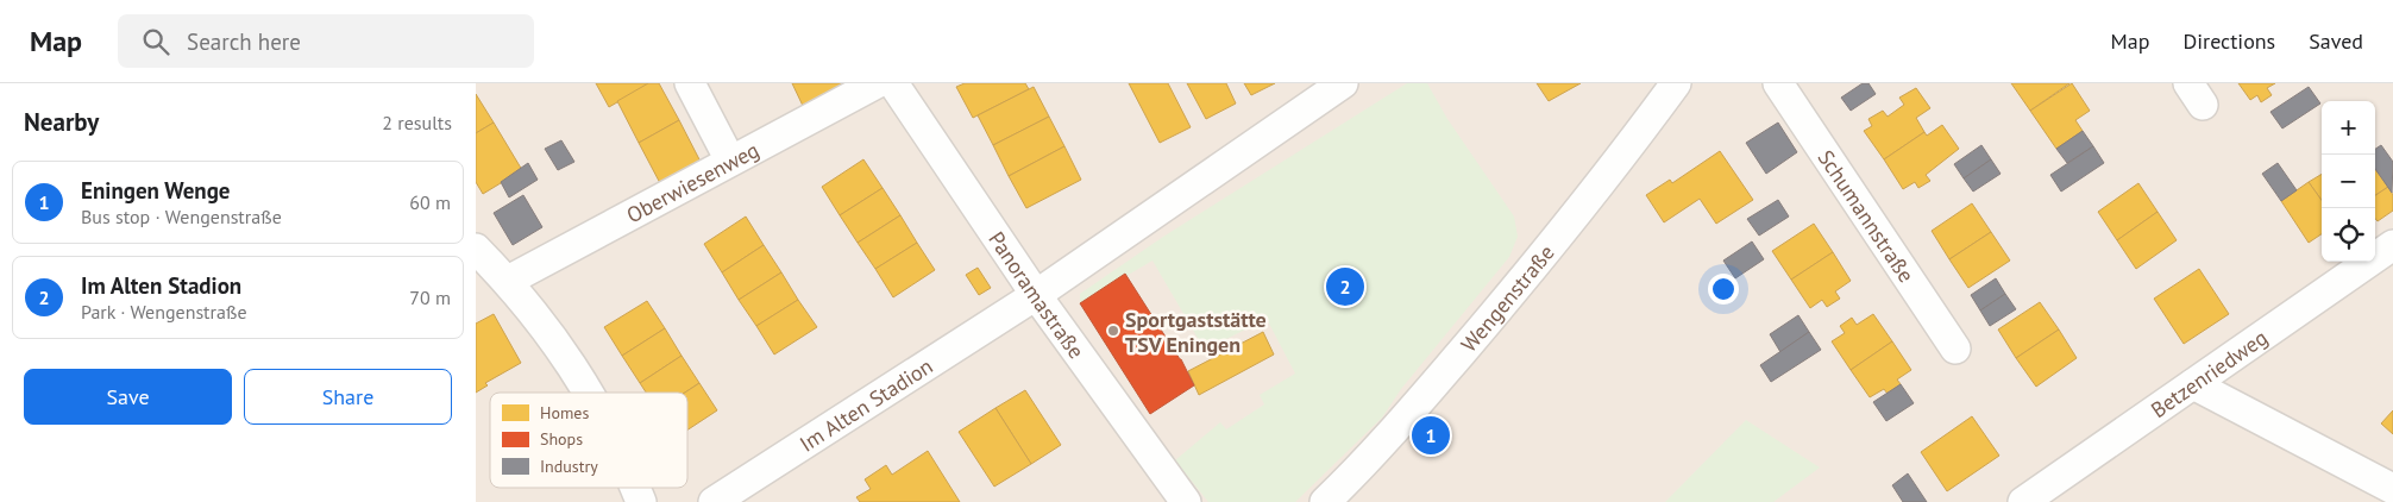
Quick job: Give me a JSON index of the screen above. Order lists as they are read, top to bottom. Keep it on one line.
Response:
{"streets":{"street":["Oberwiesenweg","Schumannstraße","Panoramastraße","Wengenstraße","Betzenriedweg","Im Alten Stadion"]},"crossings":[["Panoramastraße","Im Alten Stadion"]],"places":["Sportgaststätte TSV Eningen"],"legend":["Homes","Shops","Industry"],"page":{"header":"Map","search":"Search here","nav":["Map","Directions","Saved"],"heading":["Nearby","2 results"],"map_buttons":["+","−"],"list":[{"mark":"1","name":"Eningen Wenge","note":"Bus stop · Wengenstraße","value":"60 m"},{"mark":"2","name":"Im Alten Stadion","note":"Park · Wengenstraße","value":"70 m"}],"pins":["2","1"],"buttons":["Save","Share"]}}
